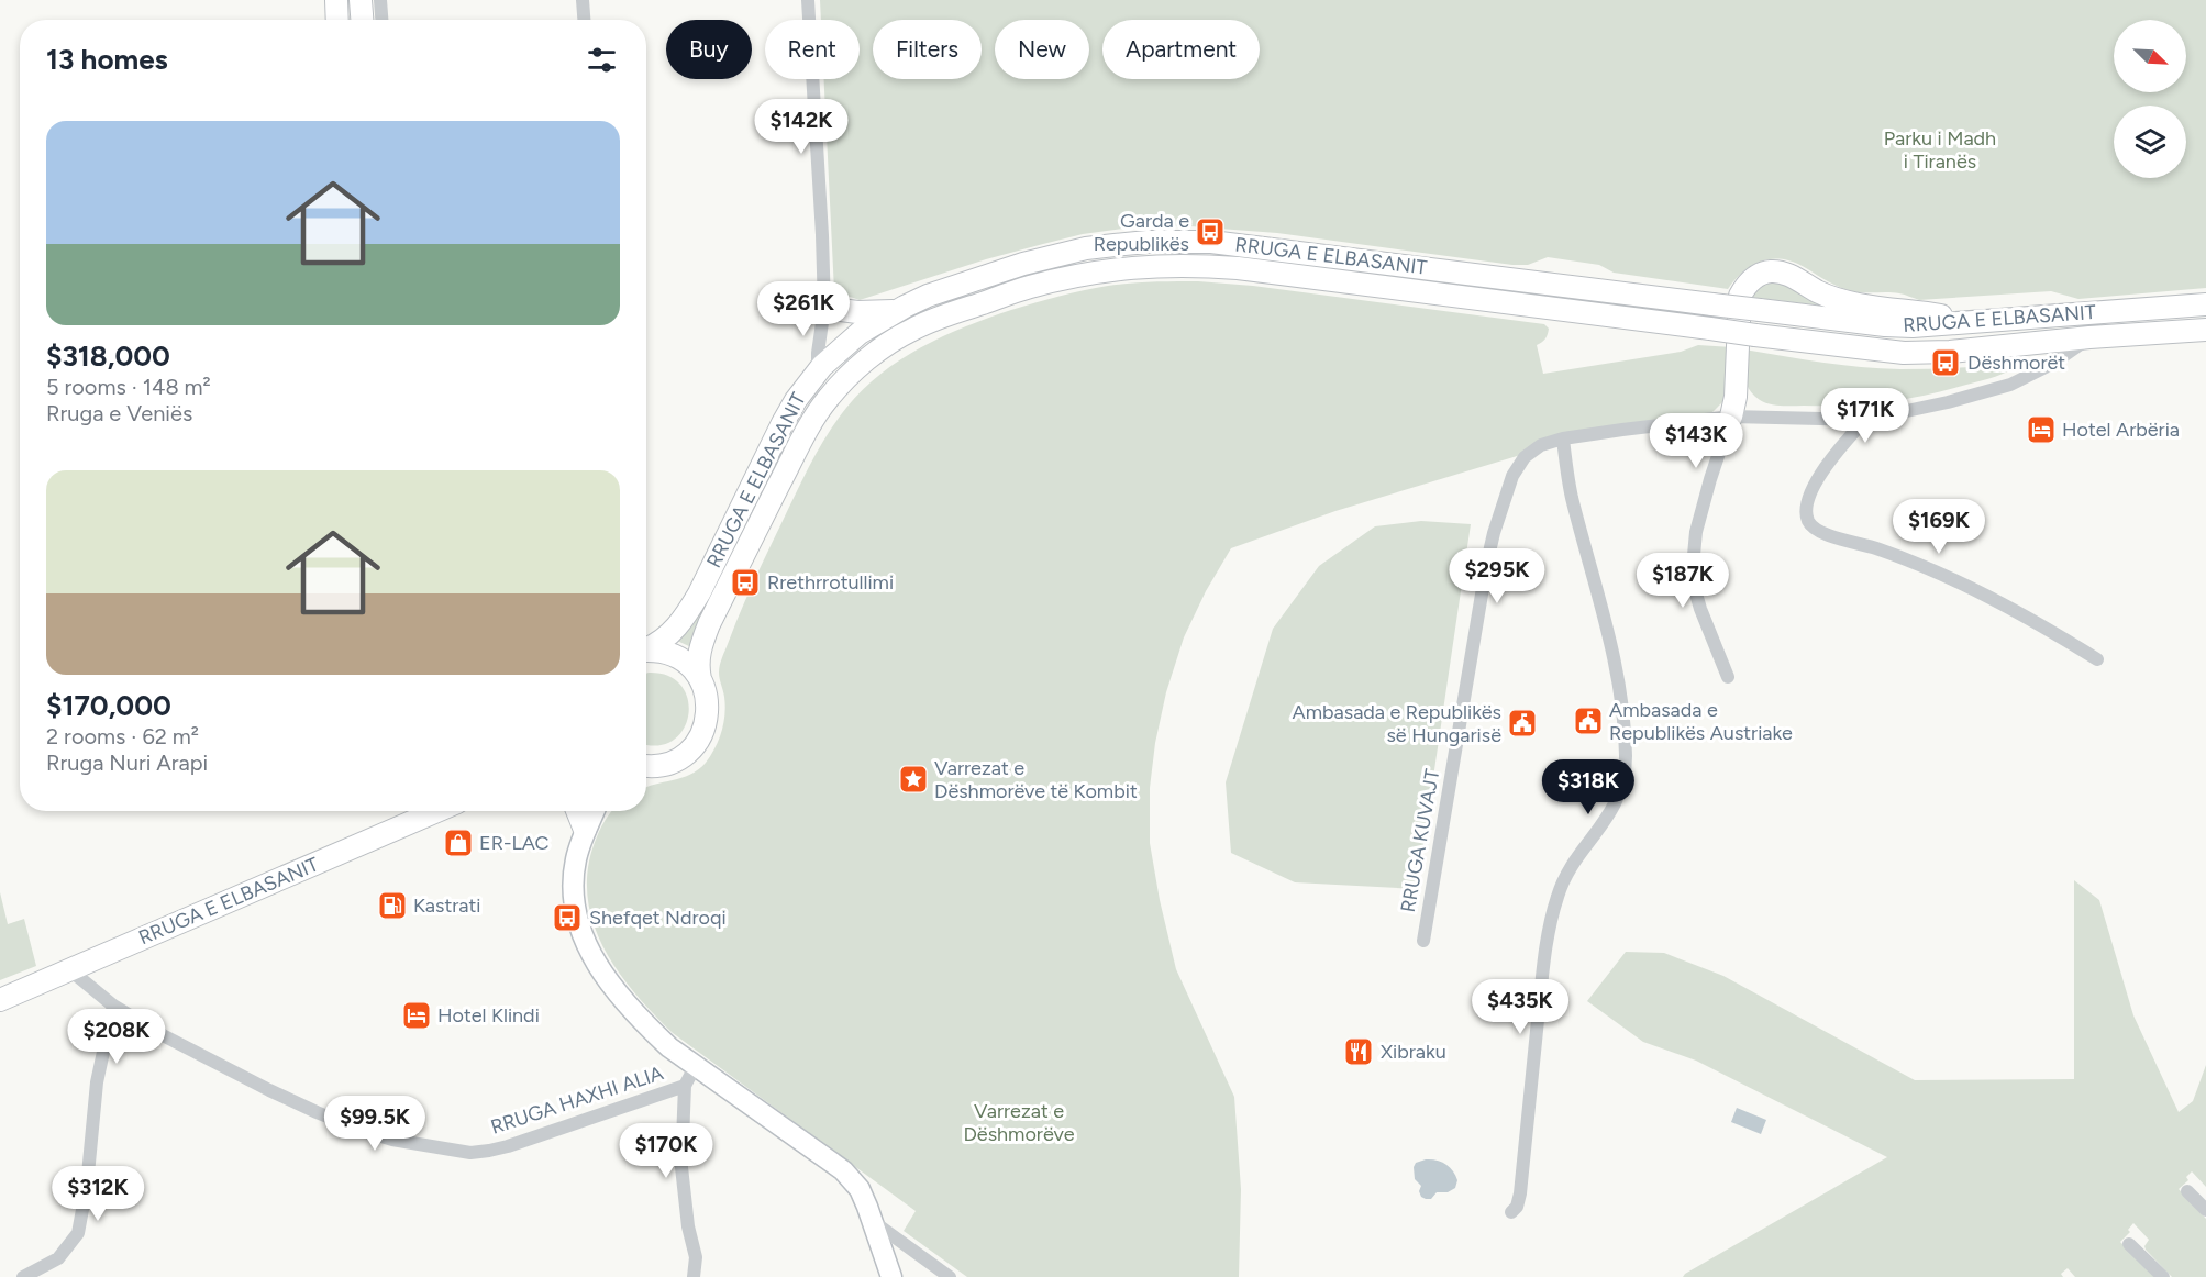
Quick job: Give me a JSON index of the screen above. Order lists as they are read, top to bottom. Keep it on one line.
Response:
{"streets":{"main road":["RRUGA E ELBASANIT"],"street":["RRUGA KUVAJT","RRUGA HAXHI ALIA"]},"crossings":[["RRUGA E ELBASANIT","RRUGA KUVAJT"],["RRUGA E ELBASANIT","RRUGA HAXHI ALIA"]],"parks":["Parku i Madh i Tiranës","Varrezat e Dëshmorëve"],"places":{"bus stop":["Garda e Republikës","Dëshmorët","Rrethrrotullimi","Shefqet Ndroqi"],"hotel":["Hotel Arbëria","Hotel Klindi"],"public building":["Ambasada e Republikës Austriake","Ambasada e Republikës së Hungarisë"],"place":["Varrezat e Dëshmorëve të Kombit"],"shop":["ER-LAC"],"fuel station":["Kastrati"],"restaurant":["Xibraku"]},"north":"bottom right","page":{"chip":["Buy","Rent","Filters","New","Apartment"],"heading":"13 homes","price":["$142K","$261K","$171K","$143K","$169K","$295K","$187K","$318K","$435K","$208K","$99.5K","$170K","$312K"],"list":[{"name":"$318,000","note":"5 rooms · 148 m² · Rruga e Veniës"},{"name":"$170,000","note":"2 rooms · 62 m² · Rruga Nuri Arapi"}]}}
